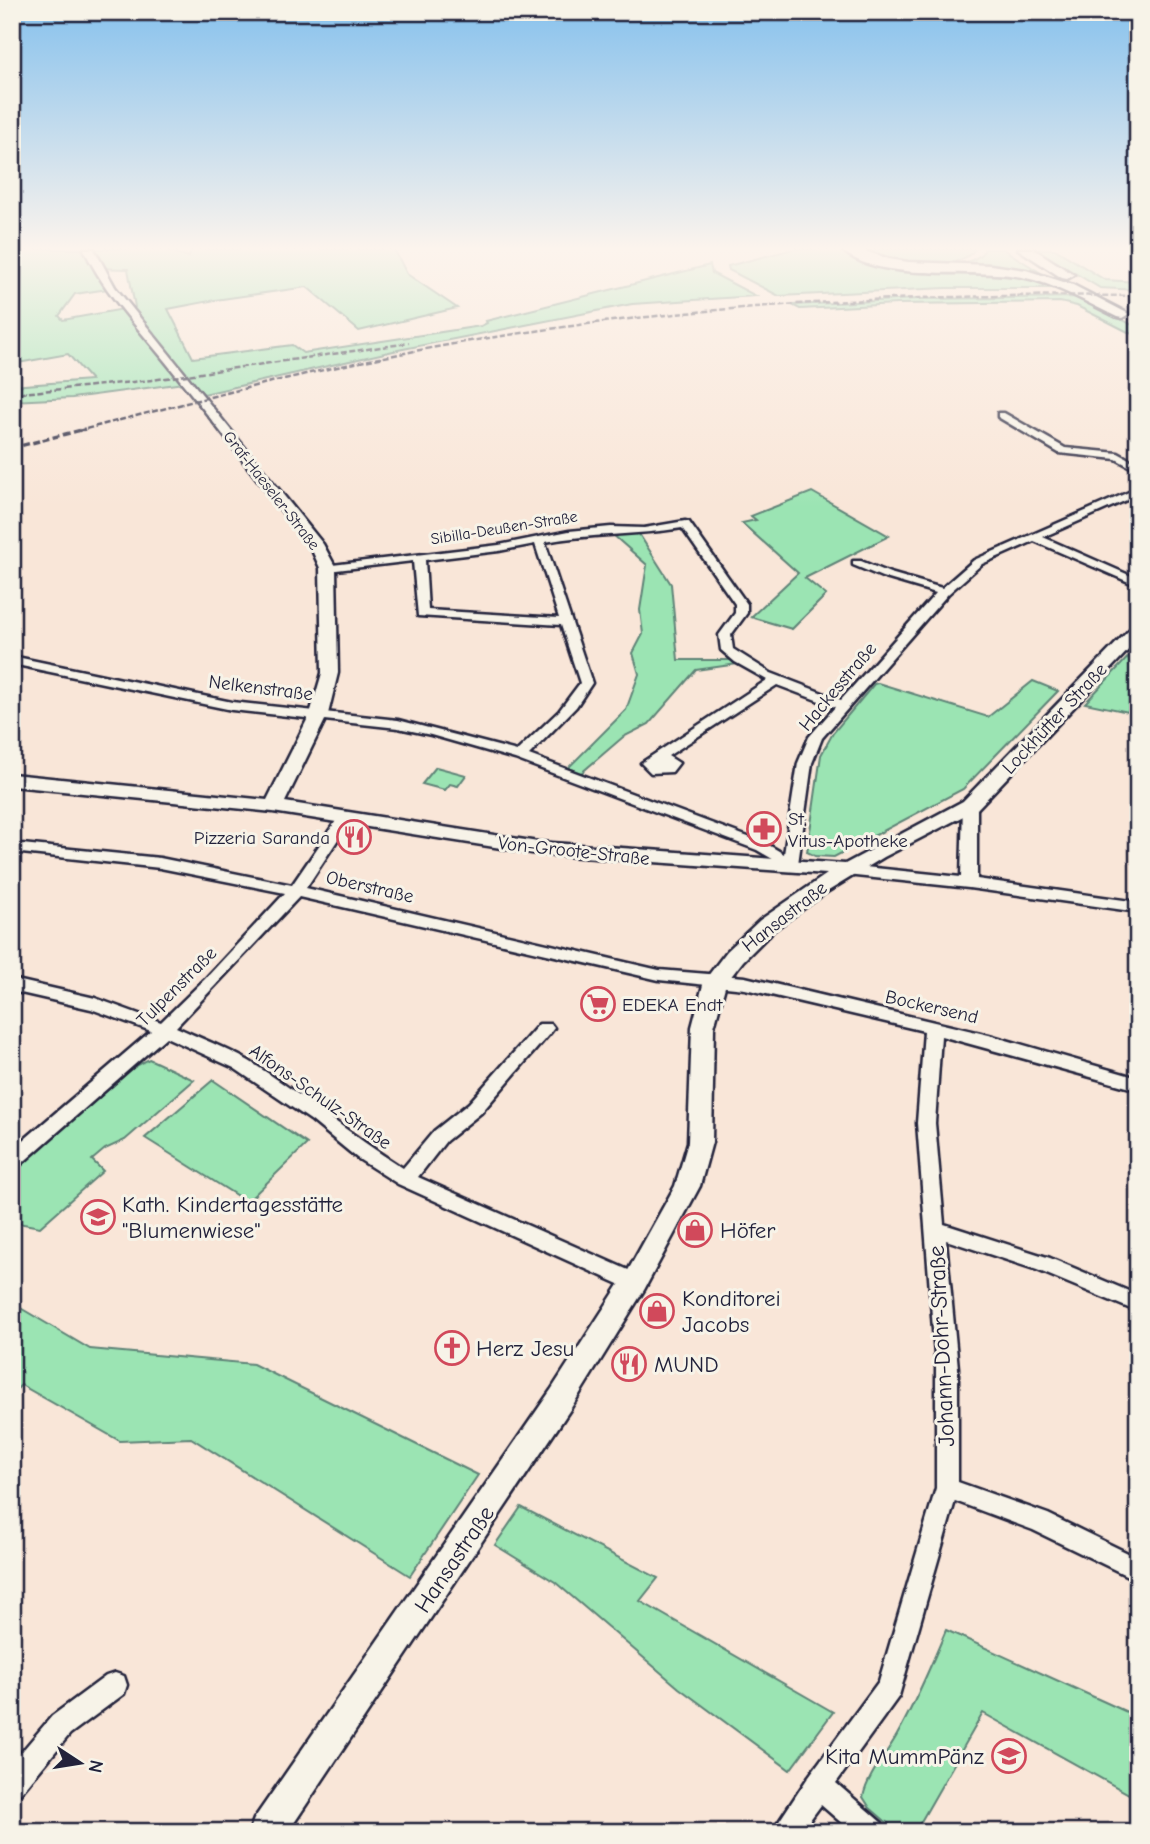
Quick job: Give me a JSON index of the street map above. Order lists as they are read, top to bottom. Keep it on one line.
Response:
{"streets":{"street":["Graf-Haeseler-Straße","Sibilla-Deußen-Straße","Hackesstraße","Nelkenstraße","Lockhütter Straße","Von-Groote-Straße","Oberstraße","Hansastraße","Tulpenstraße","Bockersend","Alfons-Schulz-Straße","Johann-Dohr-Straße"]},"crossings":[["Graf-Haeseler-Straße","Sibilla-Deußen-Straße"],["Graf-Haeseler-Straße","Nelkenstraße"],["Graf-Haeseler-Straße","Von-Groote-Straße"],["Sibilla-Deußen-Straße","Hackesstraße"],["Hackesstraße","Von-Groote-Straße"],["Lockhütter Straße","Von-Groote-Straße"],["Lockhütter Straße","Hansastraße"],["Von-Groote-Straße","Hansastraße"],["Von-Groote-Straße","Tulpenstraße"],["Oberstraße","Hansastraße"],["Oberstraße","Tulpenstraße"],["Oberstraße","Bockersend"],["Hansastraße","Bockersend"],["Hansastraße","Alfons-Schulz-Straße"],["Tulpenstraße","Alfons-Schulz-Straße"],["Bockersend","Johann-Dohr-Straße"]],"places":{"pharmacy":["St. Vitus-Apotheke"],"restaurant":["Pizzeria Saranda","MUND"],"supermarket":["EDEKA Endt"],"school or university":["Kath. Kindertagesstätte \"Blumenwiese\"","Kita MummPänz"],"shop":["Höfer","Konditorei Jacobs"],"church":["Herz Jesu"]},"north":"right"}
